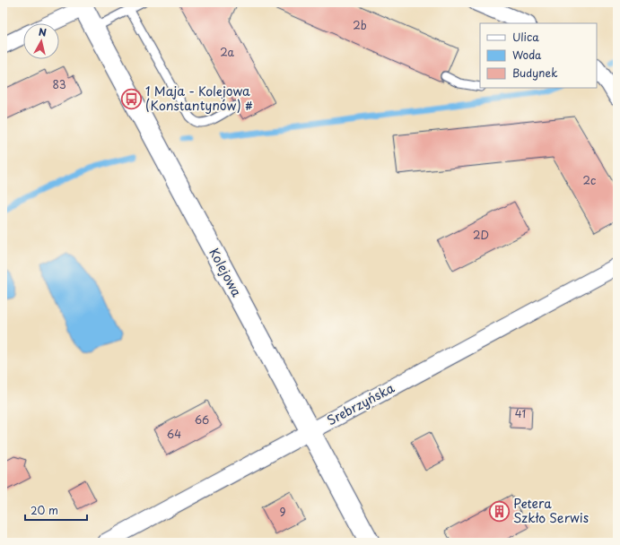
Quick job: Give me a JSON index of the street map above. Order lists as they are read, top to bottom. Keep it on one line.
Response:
{"streets":{"street":["Kolejowa","Srebrzyńska"]},"crossings":[["Kolejowa","Srebrzyńska"]],"places":{"bus stop":["1 Maja - Kolejowa (Konstantynów) #"],"building":["Petera Szkło Serwis"]},"house_numbers":["2b","2a","83","2c","2D","41","66","64","9"],"legend":["Ulica","Woda","Budynek"],"scale_bar":"20 m","north":"top"}
